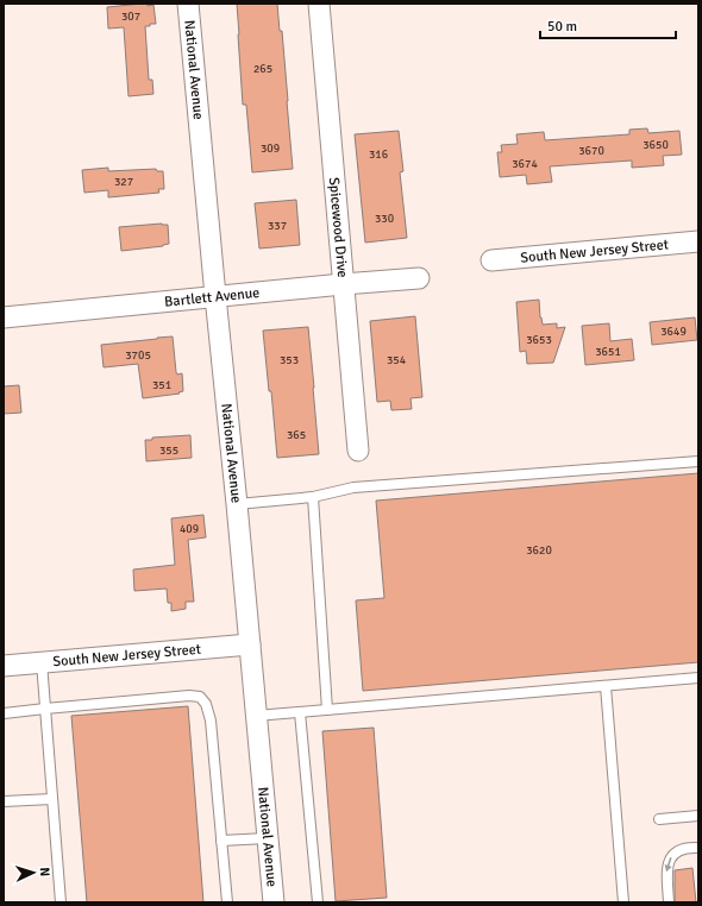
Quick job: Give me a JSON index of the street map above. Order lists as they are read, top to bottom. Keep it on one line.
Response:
{"streets":{"street":["National Avenue","Spicewood Drive","South New Jersey Street","Bartlett Avenue"]},"crossings":[["National Avenue","South New Jersey Street"],["National Avenue","Bartlett Avenue"],["Spicewood Drive","Bartlett Avenue"]],"house_numbers":["307","265","3650","309","3670","316","3674","327","330","337","3649","3653","3651","3705","353","354","351","365","355","409","3620"],"scale_bar":"50 m","north":"right"}
